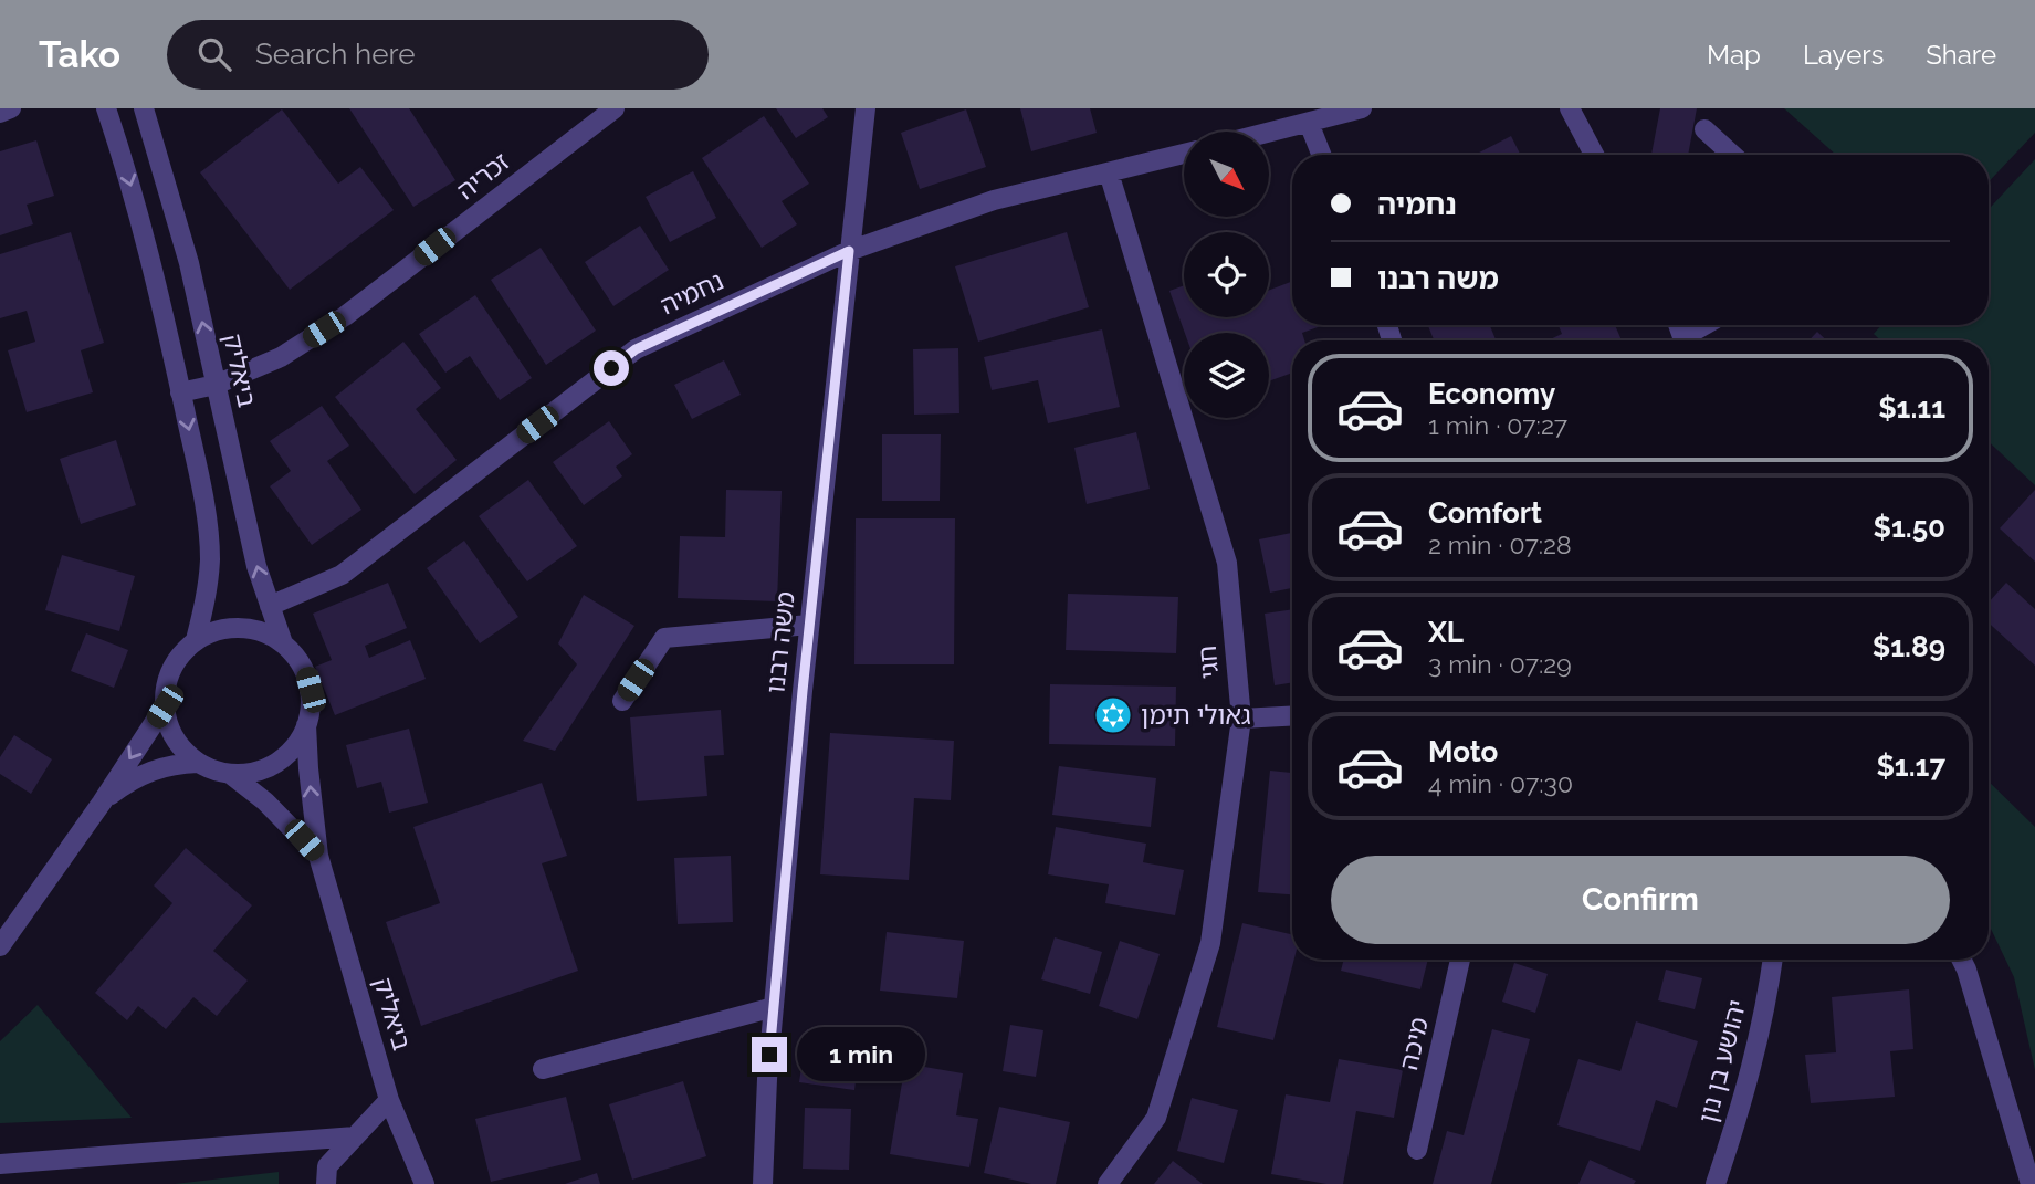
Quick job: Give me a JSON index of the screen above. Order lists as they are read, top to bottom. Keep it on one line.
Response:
{"streets":{"street":["זכריה","נחמיה","ביאליק","משה רבנו","חגי","מיכה","יהושע בן נון"]},"crossings":[["זכריה","ביאליק"],["נחמיה","ביאליק"],["נחמיה","משה רבנו"],["נחמיה","חגי"]],"places":{"synagogue":["גאולי תימן"]},"north":"bottom right","page":{"header":"Tako","search":"Search here","nav":["Map","Layers","Share"],"banner":["נחמיה","משה רבנו"],"list":[{"name":"Economy","note":"1 min · 07:27","value":"$1.11"},{"name":"Comfort","note":"2 min · 07:28","value":"$1.50"},{"name":"XL","note":"3 min · 07:29","value":"$1.89"},{"name":"Moto","note":"4 min · 07:30","value":"$1.17"}],"buttons":"Confirm","bubble":"1 min"}}
